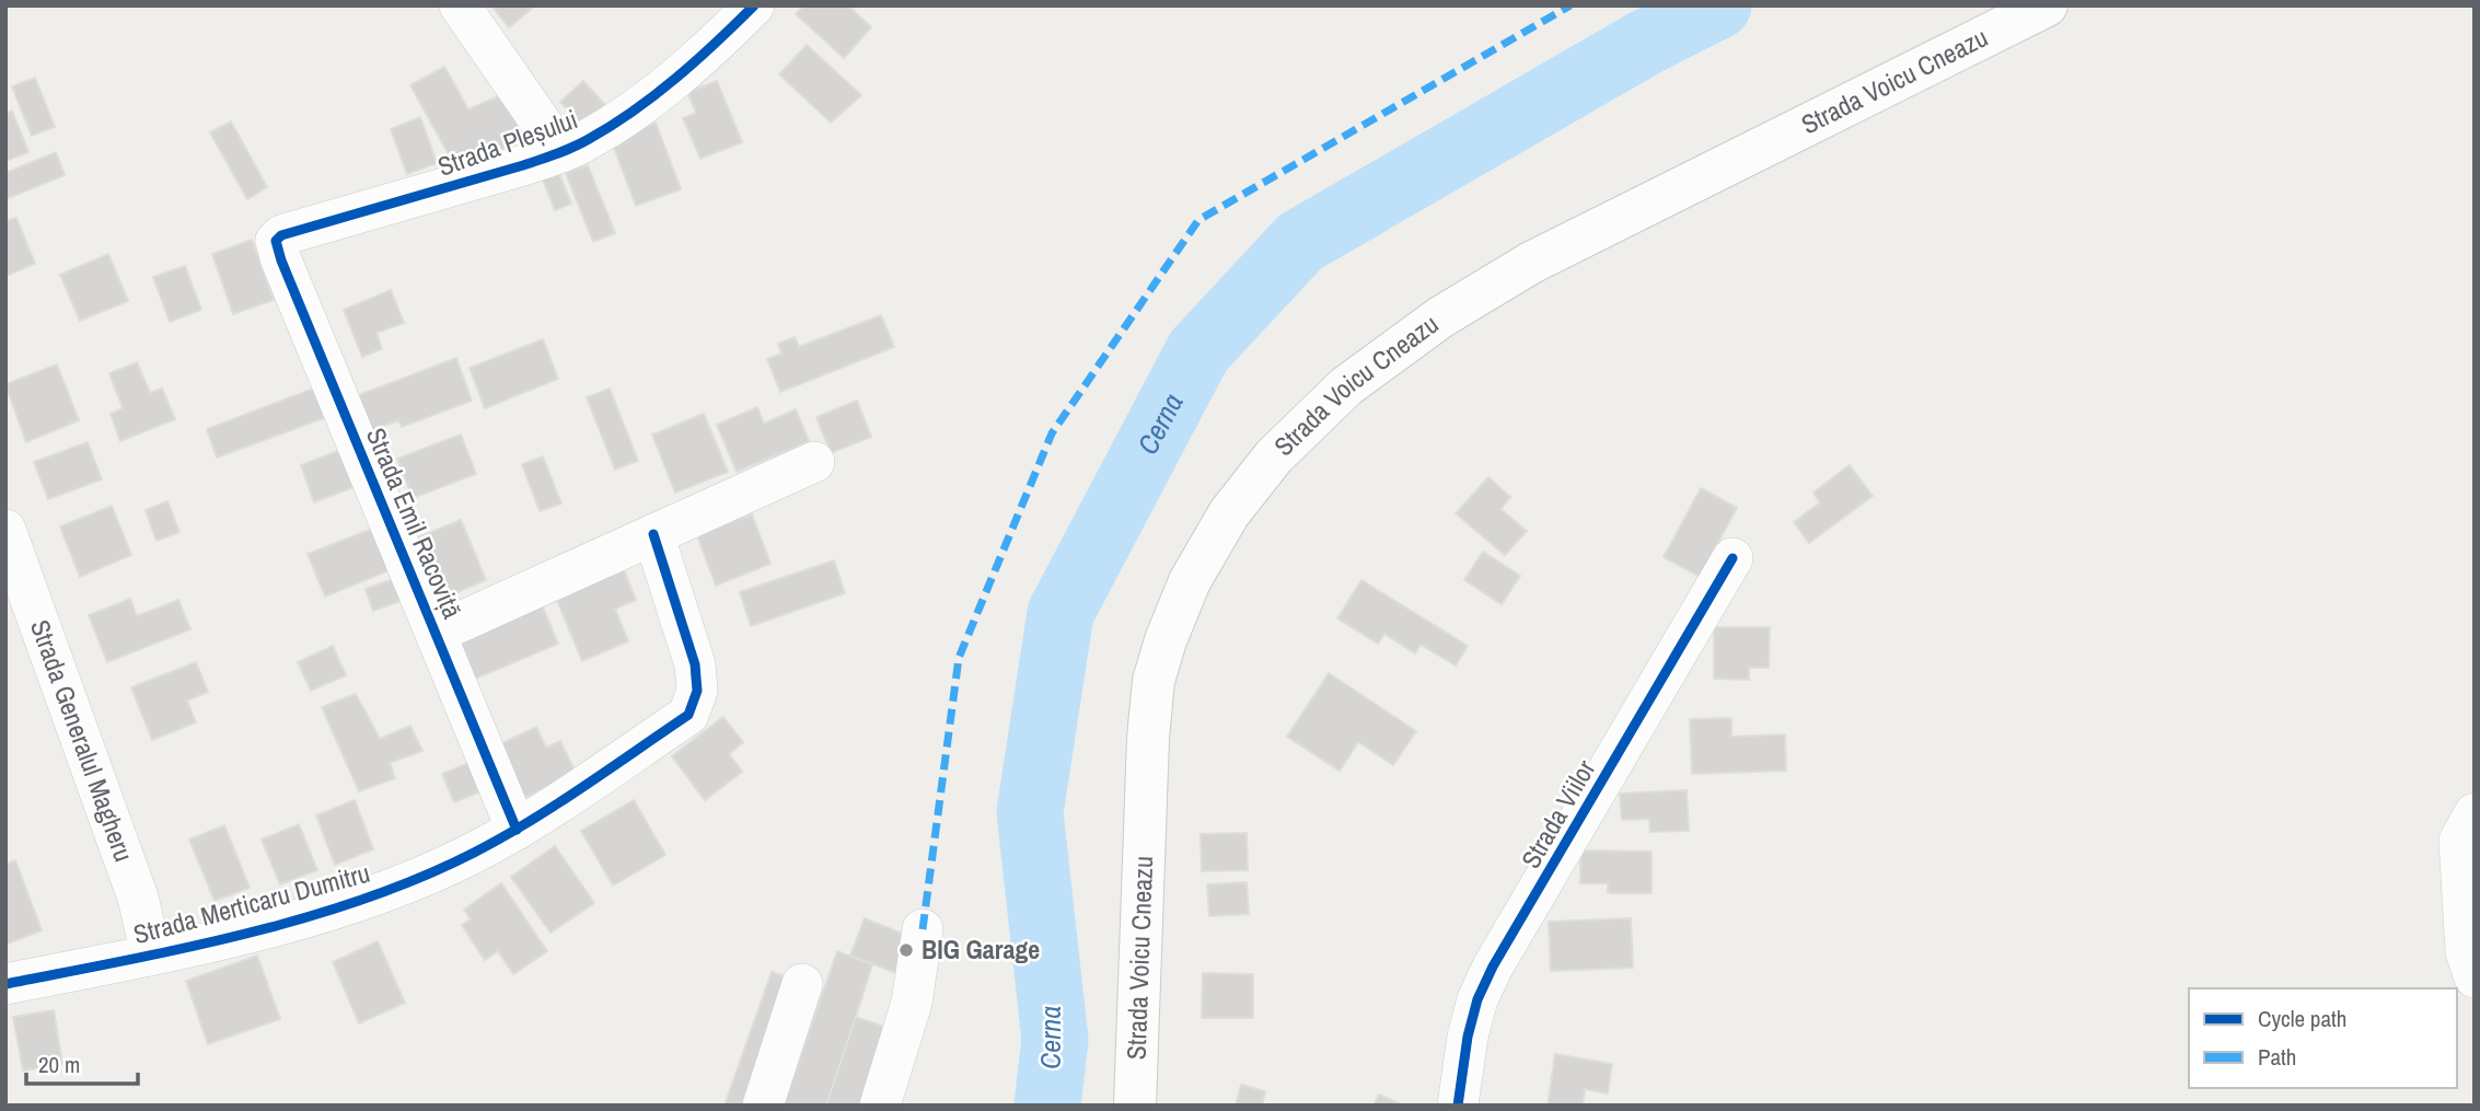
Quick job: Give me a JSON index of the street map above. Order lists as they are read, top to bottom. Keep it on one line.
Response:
{"streets":{"main road":["Strada Voicu Cneazu"],"street":["Strada Pleșului","Strada Emil Racoviță","Strada Generalul Magheru","Strada Viilor","Strada Merticaru Dumitru"]},"crossings":[["Strada Pleșului","Strada Emil Racoviță"],["Strada Emil Racoviță","Strada Merticaru Dumitru"],["Strada Generalul Magheru","Strada Merticaru Dumitru"]],"water":["Cerna"],"places":["BIG Garage"],"legend":["Cycle path","Path"],"scale_bar":"20 m"}
